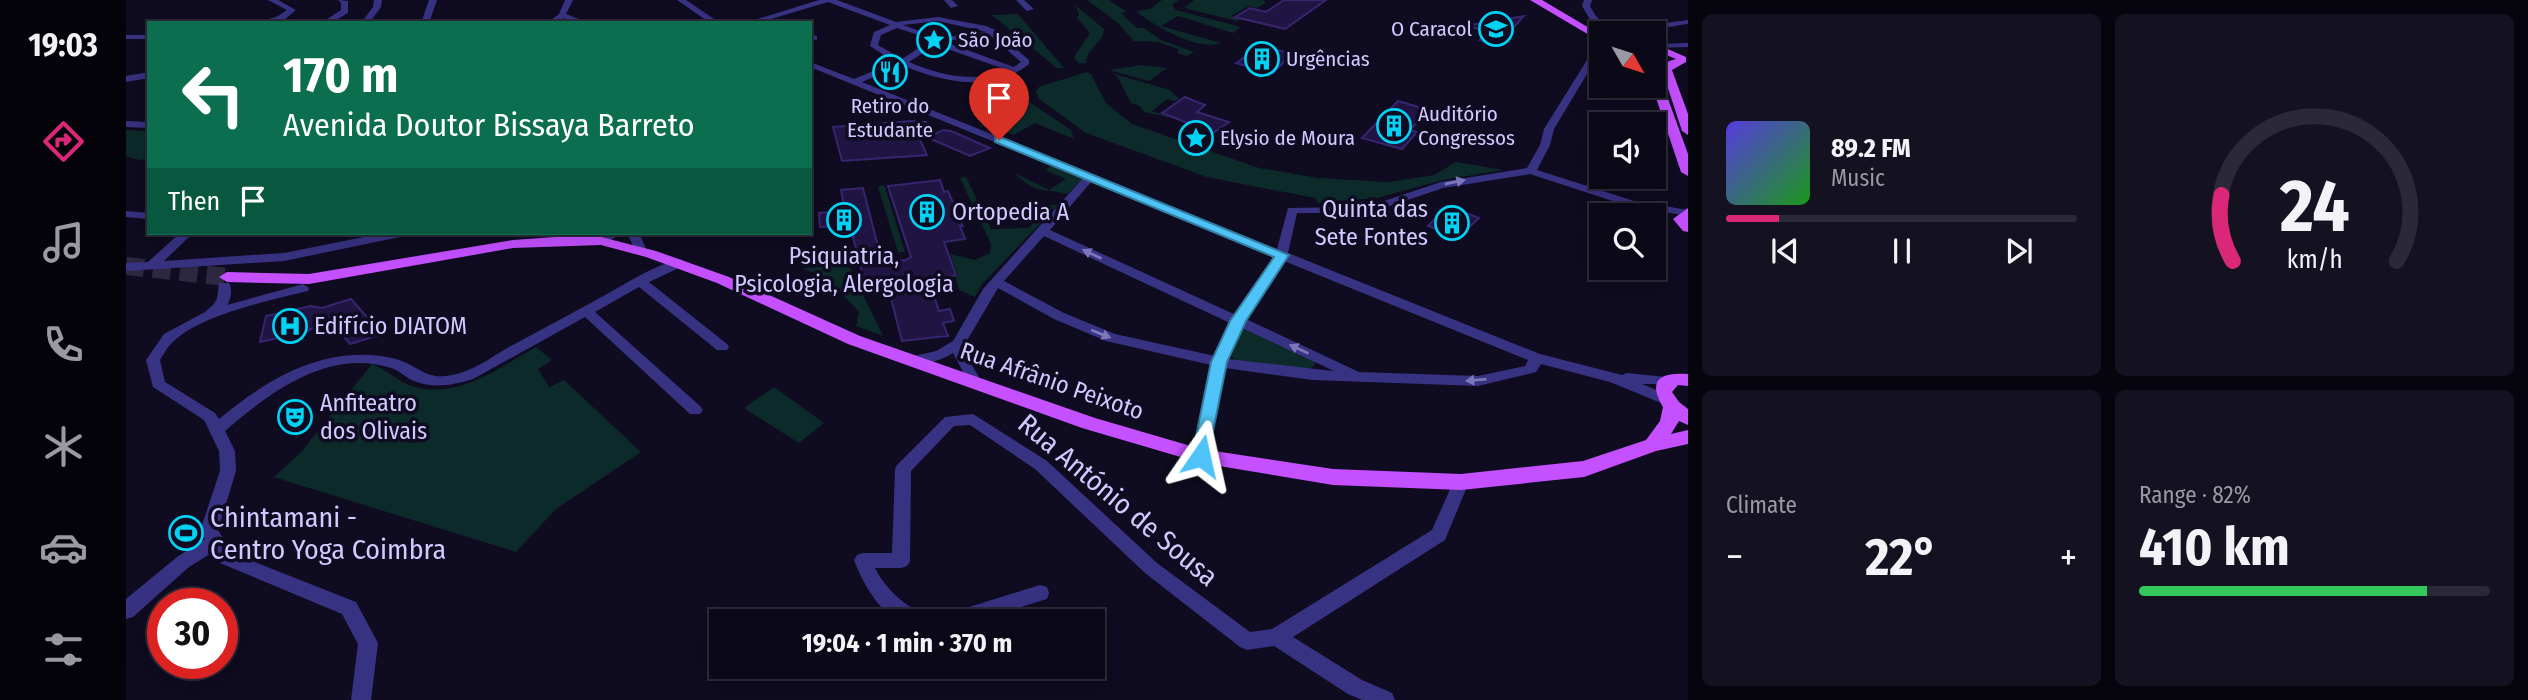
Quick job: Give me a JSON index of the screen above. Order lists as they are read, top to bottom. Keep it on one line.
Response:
{"streets":{"main road":["Rua Afrânio Peixoto"],"street":["Rua António de Sousa"]},"places":{"school or university":["O Caracol"],"place":["São João","Elysio de Moura"],"building":["Urgências","Auditório Congressos","Ortopedia A","Psiquiatria, Psicologia, Alergologia","Quinta das Sete Fontes"],"restaurant":["Retiro do Estudante"],"hospital":["Edifício DIATOM"],"theatre":["Anfiteatro dos Olivais"],"sports":["Chintamani - Centro Yoga Coimbra"]},"north":"bottom right","page":{"tabs":"19:03","turn":["170 m","Avenida Doutor Bissaya Barreto"],"song":["89.2 FM","Music"],"then":"Then","tile":["Climate",["Range · 82%","410 km"]],"heat":["−","22°","+"],"limit":"30","trip":"19:04 · 1 min · 370 m","gauge":["24","km/h"]}}
